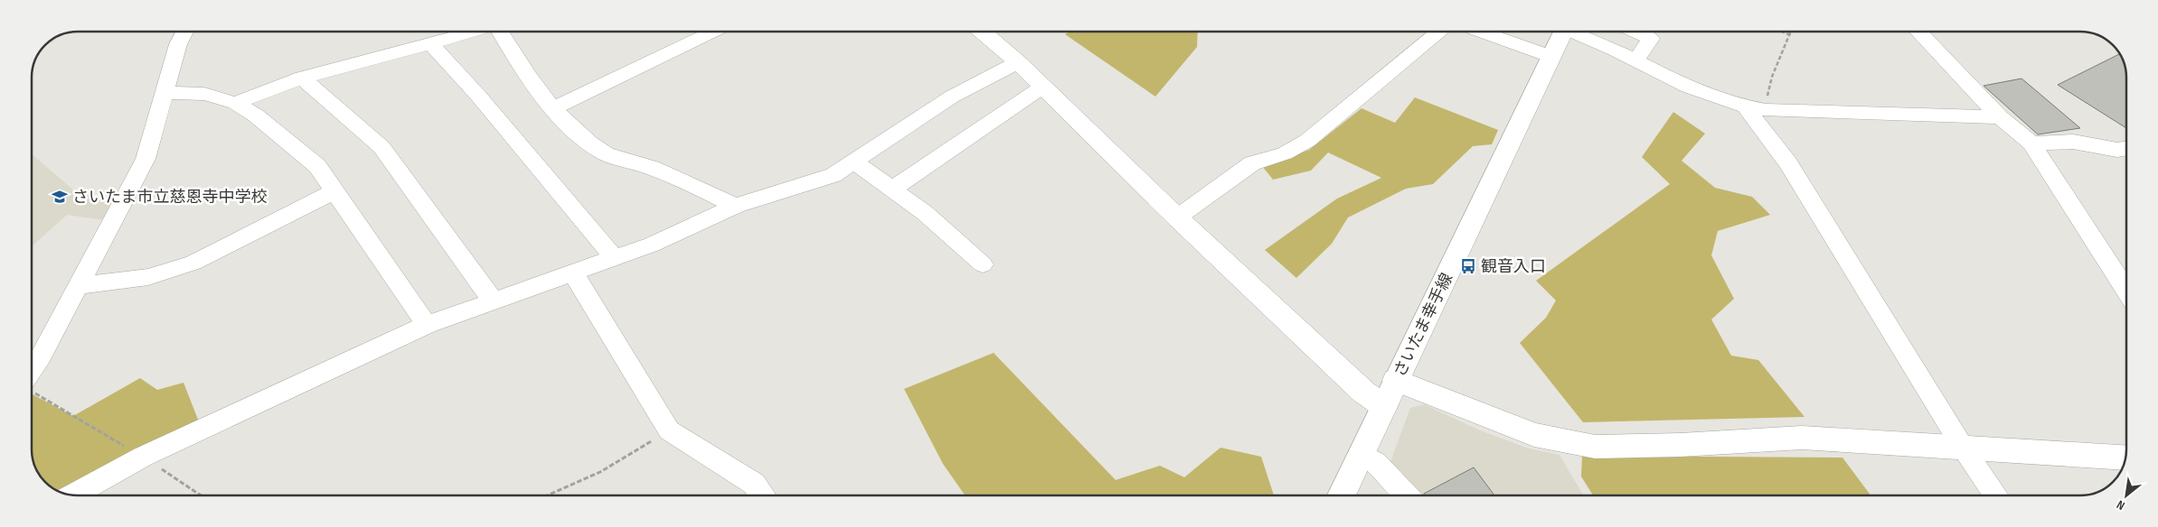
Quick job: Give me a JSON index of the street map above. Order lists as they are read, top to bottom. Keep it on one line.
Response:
{"streets":{"street":["さいたま幸手線"]},"places":{"school or university":["さいたま市立慈恩寺中学校"],"bus stop":["観音入口"]},"north":"bottom left"}
